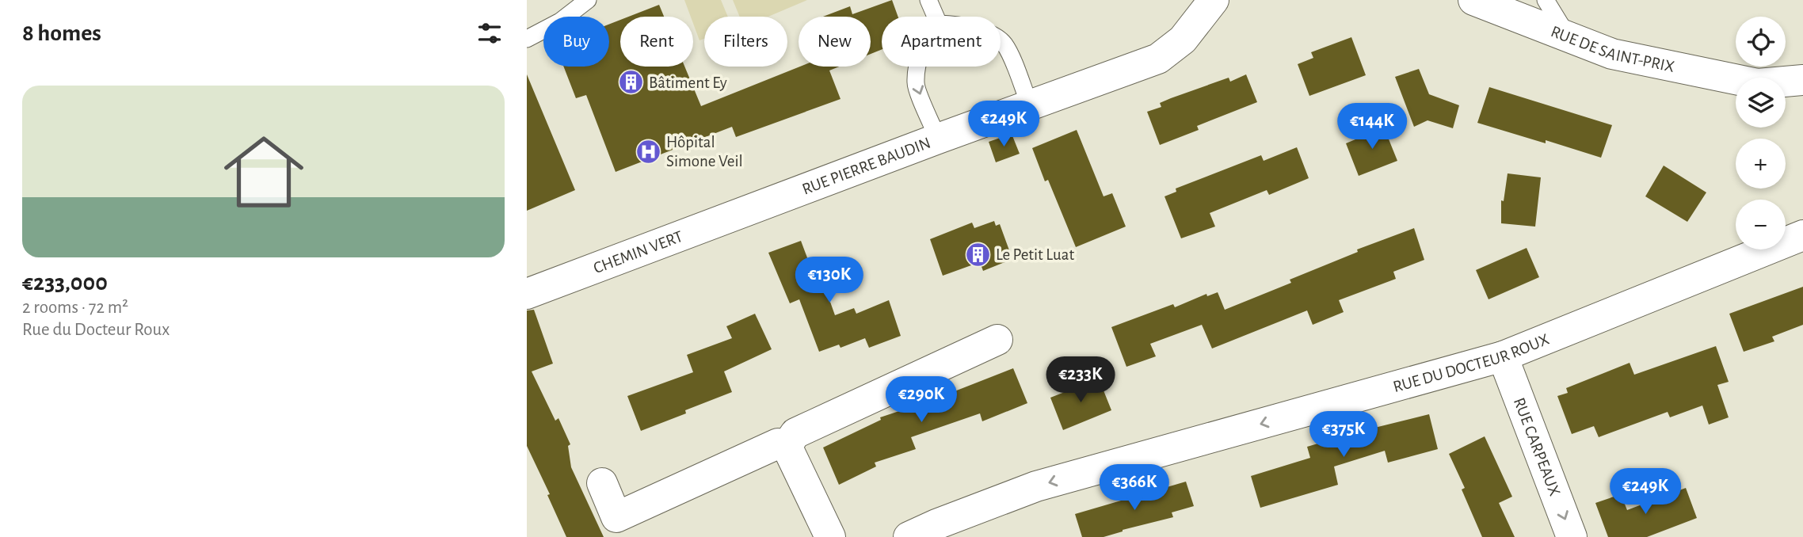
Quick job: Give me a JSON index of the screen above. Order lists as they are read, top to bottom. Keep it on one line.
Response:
{"streets":{"street":["RUE DE SAINT-PRIX","RUE PIERRE BAUDIN","CHEMIN VERT","RUE DU DOCTEUR ROUX","RUE CARPEAUX"]},"crossings":[["RUE PIERRE BAUDIN","CHEMIN VERT"],["RUE DU DOCTEUR ROUX","RUE CARPEAUX"]],"one_way":["RUE DU DOCTEUR ROUX","RUE CARPEAUX"],"places":{"building":["Bâtiment Ey","Le Petit Luat"],"hospital":["Hôpital Simone Veil"]},"page":{"heading":"8 homes","map_buttons":["+","−"],"chip":["Buy","Rent","Filters","New","Apartment"],"list":[{"name":"€233,000","note":"2 rooms · 72 m² · Rue du Docteur Roux"}],"price":["€249K","€144K","€130K","€233K","€290K","€375K","€366K","€249K"]}}
